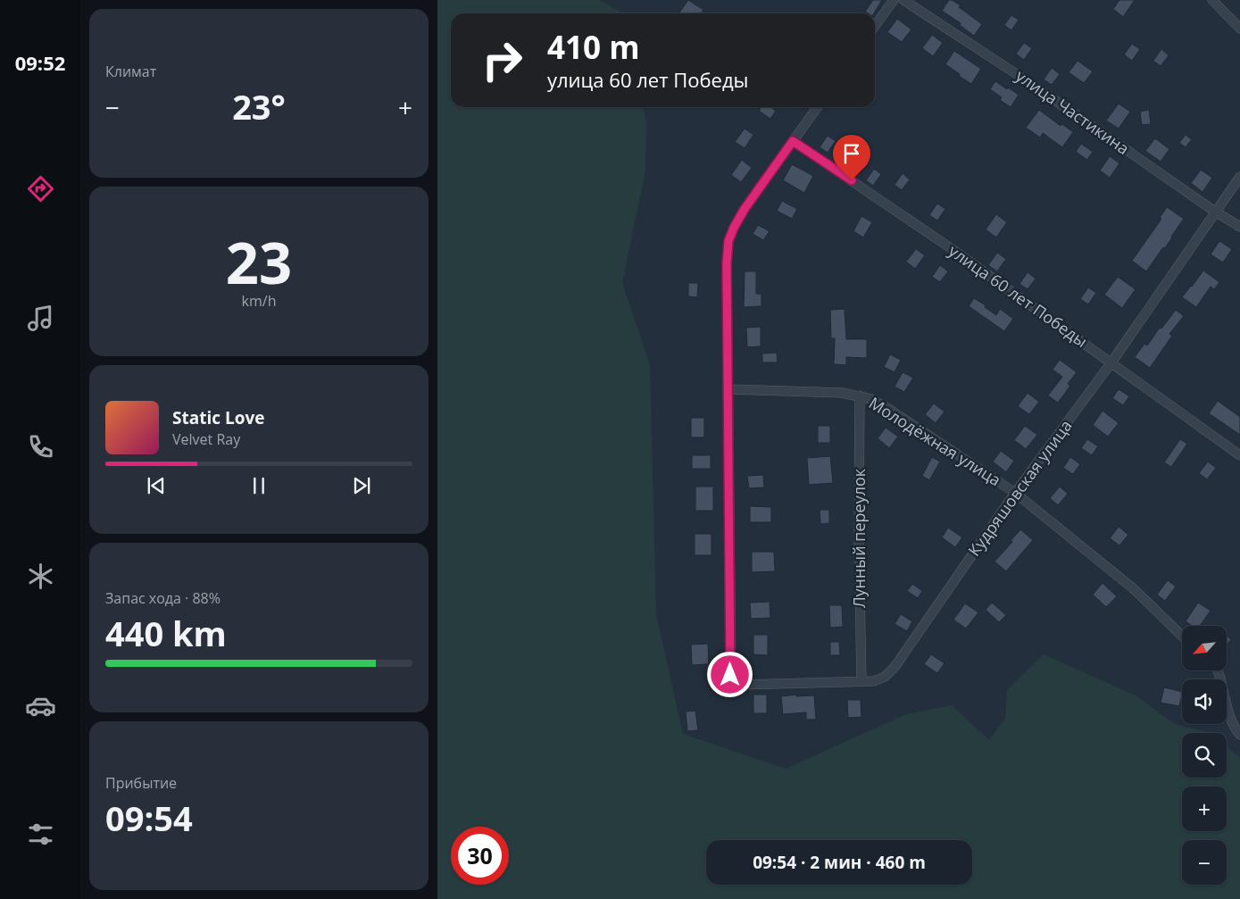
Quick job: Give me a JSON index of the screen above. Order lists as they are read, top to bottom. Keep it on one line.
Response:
{"streets":{"street":["улица Частикина","улица 60 лет Победы","Молодёжная улица","Кудряшовская улица","Лунный переулок"]},"crossings":[["улица Частикина","Кудряшовская улица"],["улица 60 лет Победы","Кудряшовская улица"],["Молодёжная улица","Кудряшовская улица"],["Молодёжная улица","Лунный переулок"],["Кудряшовская улица","Лунный переулок"]],"north":"bottom left","page":{"tabs":"09:52","tile":["Климат",["23","km/h"],["Запас хода · 88%","440 km"],["Прибытие","09:54"]],"turn":["410 m","улица 60 лет Победы"],"heat":["−","23°","+"],"song":["Static Love","Velvet Ray"],"map_buttons":["+","−"],"limit":"30","trip":"09:54 · 2 мин · 460 m"}}
